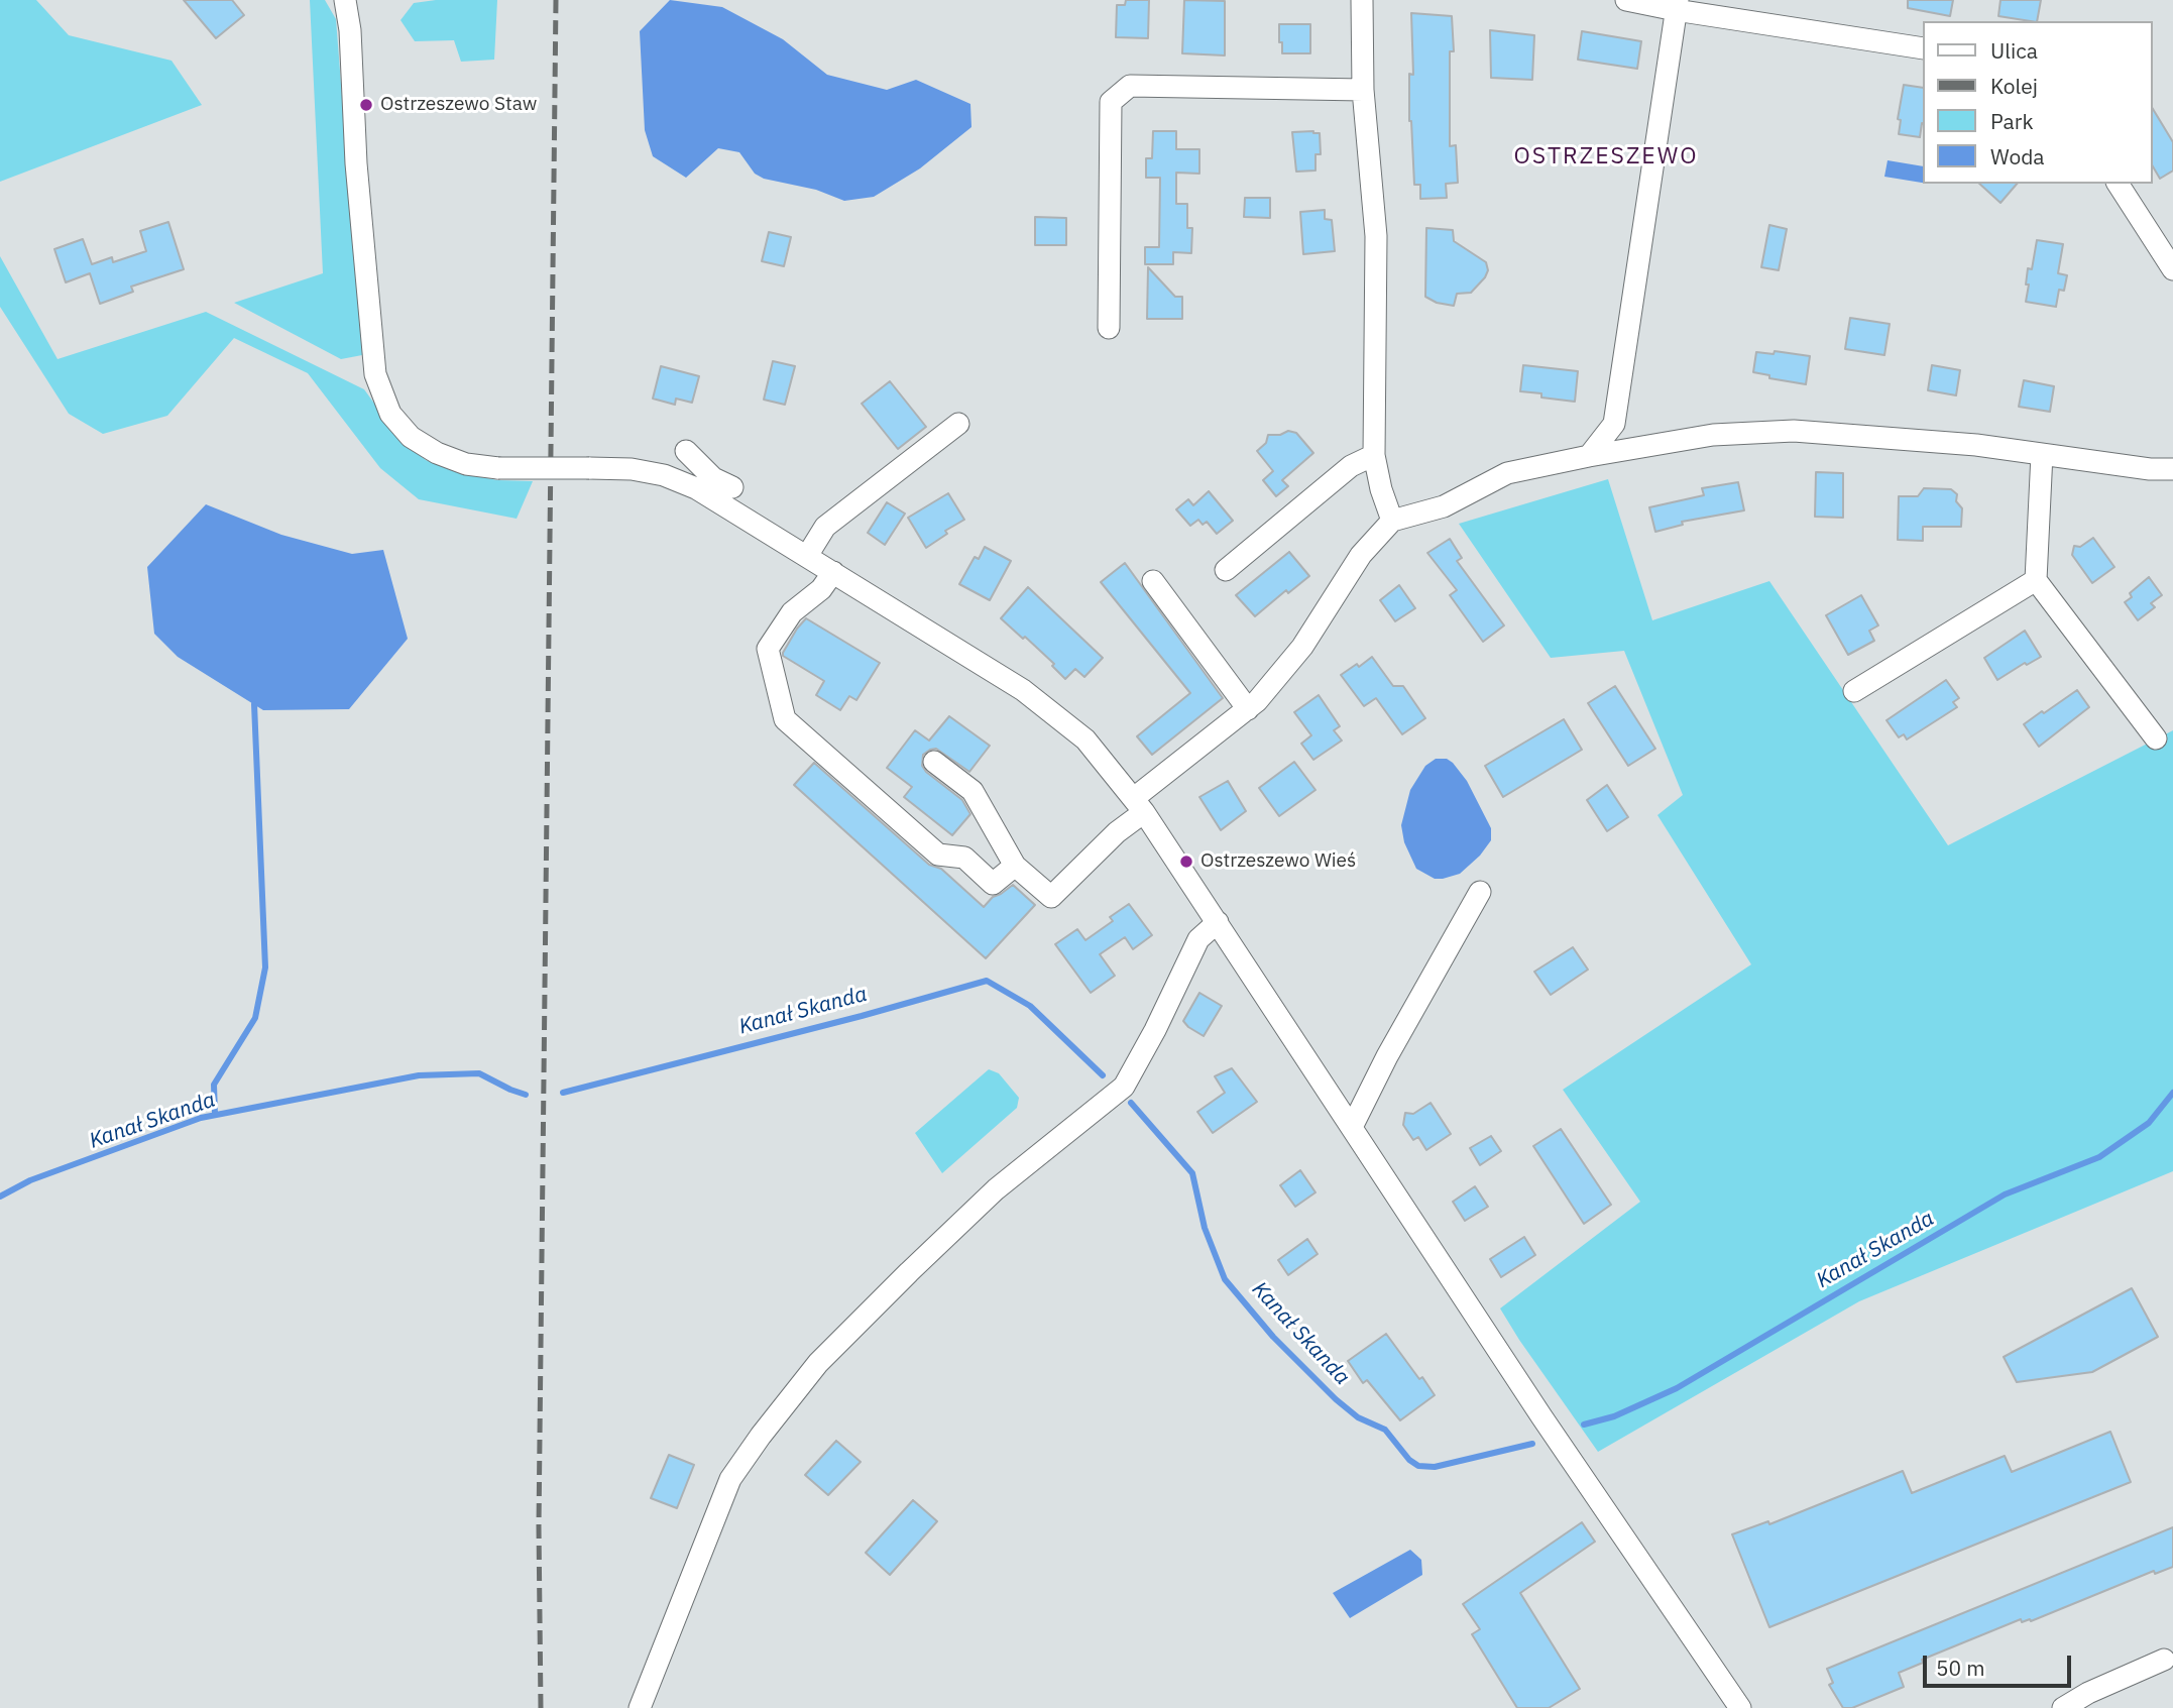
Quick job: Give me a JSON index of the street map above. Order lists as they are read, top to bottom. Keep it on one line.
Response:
{"districts":["OSTRZESZEWO"],"water":["Kanał Skanda"],"places":["Ostrzeszewo Staw","Ostrzeszewo Wieś"],"legend":["Ulica","Kolej","Park","Woda"],"scale_bar":"50 m"}
